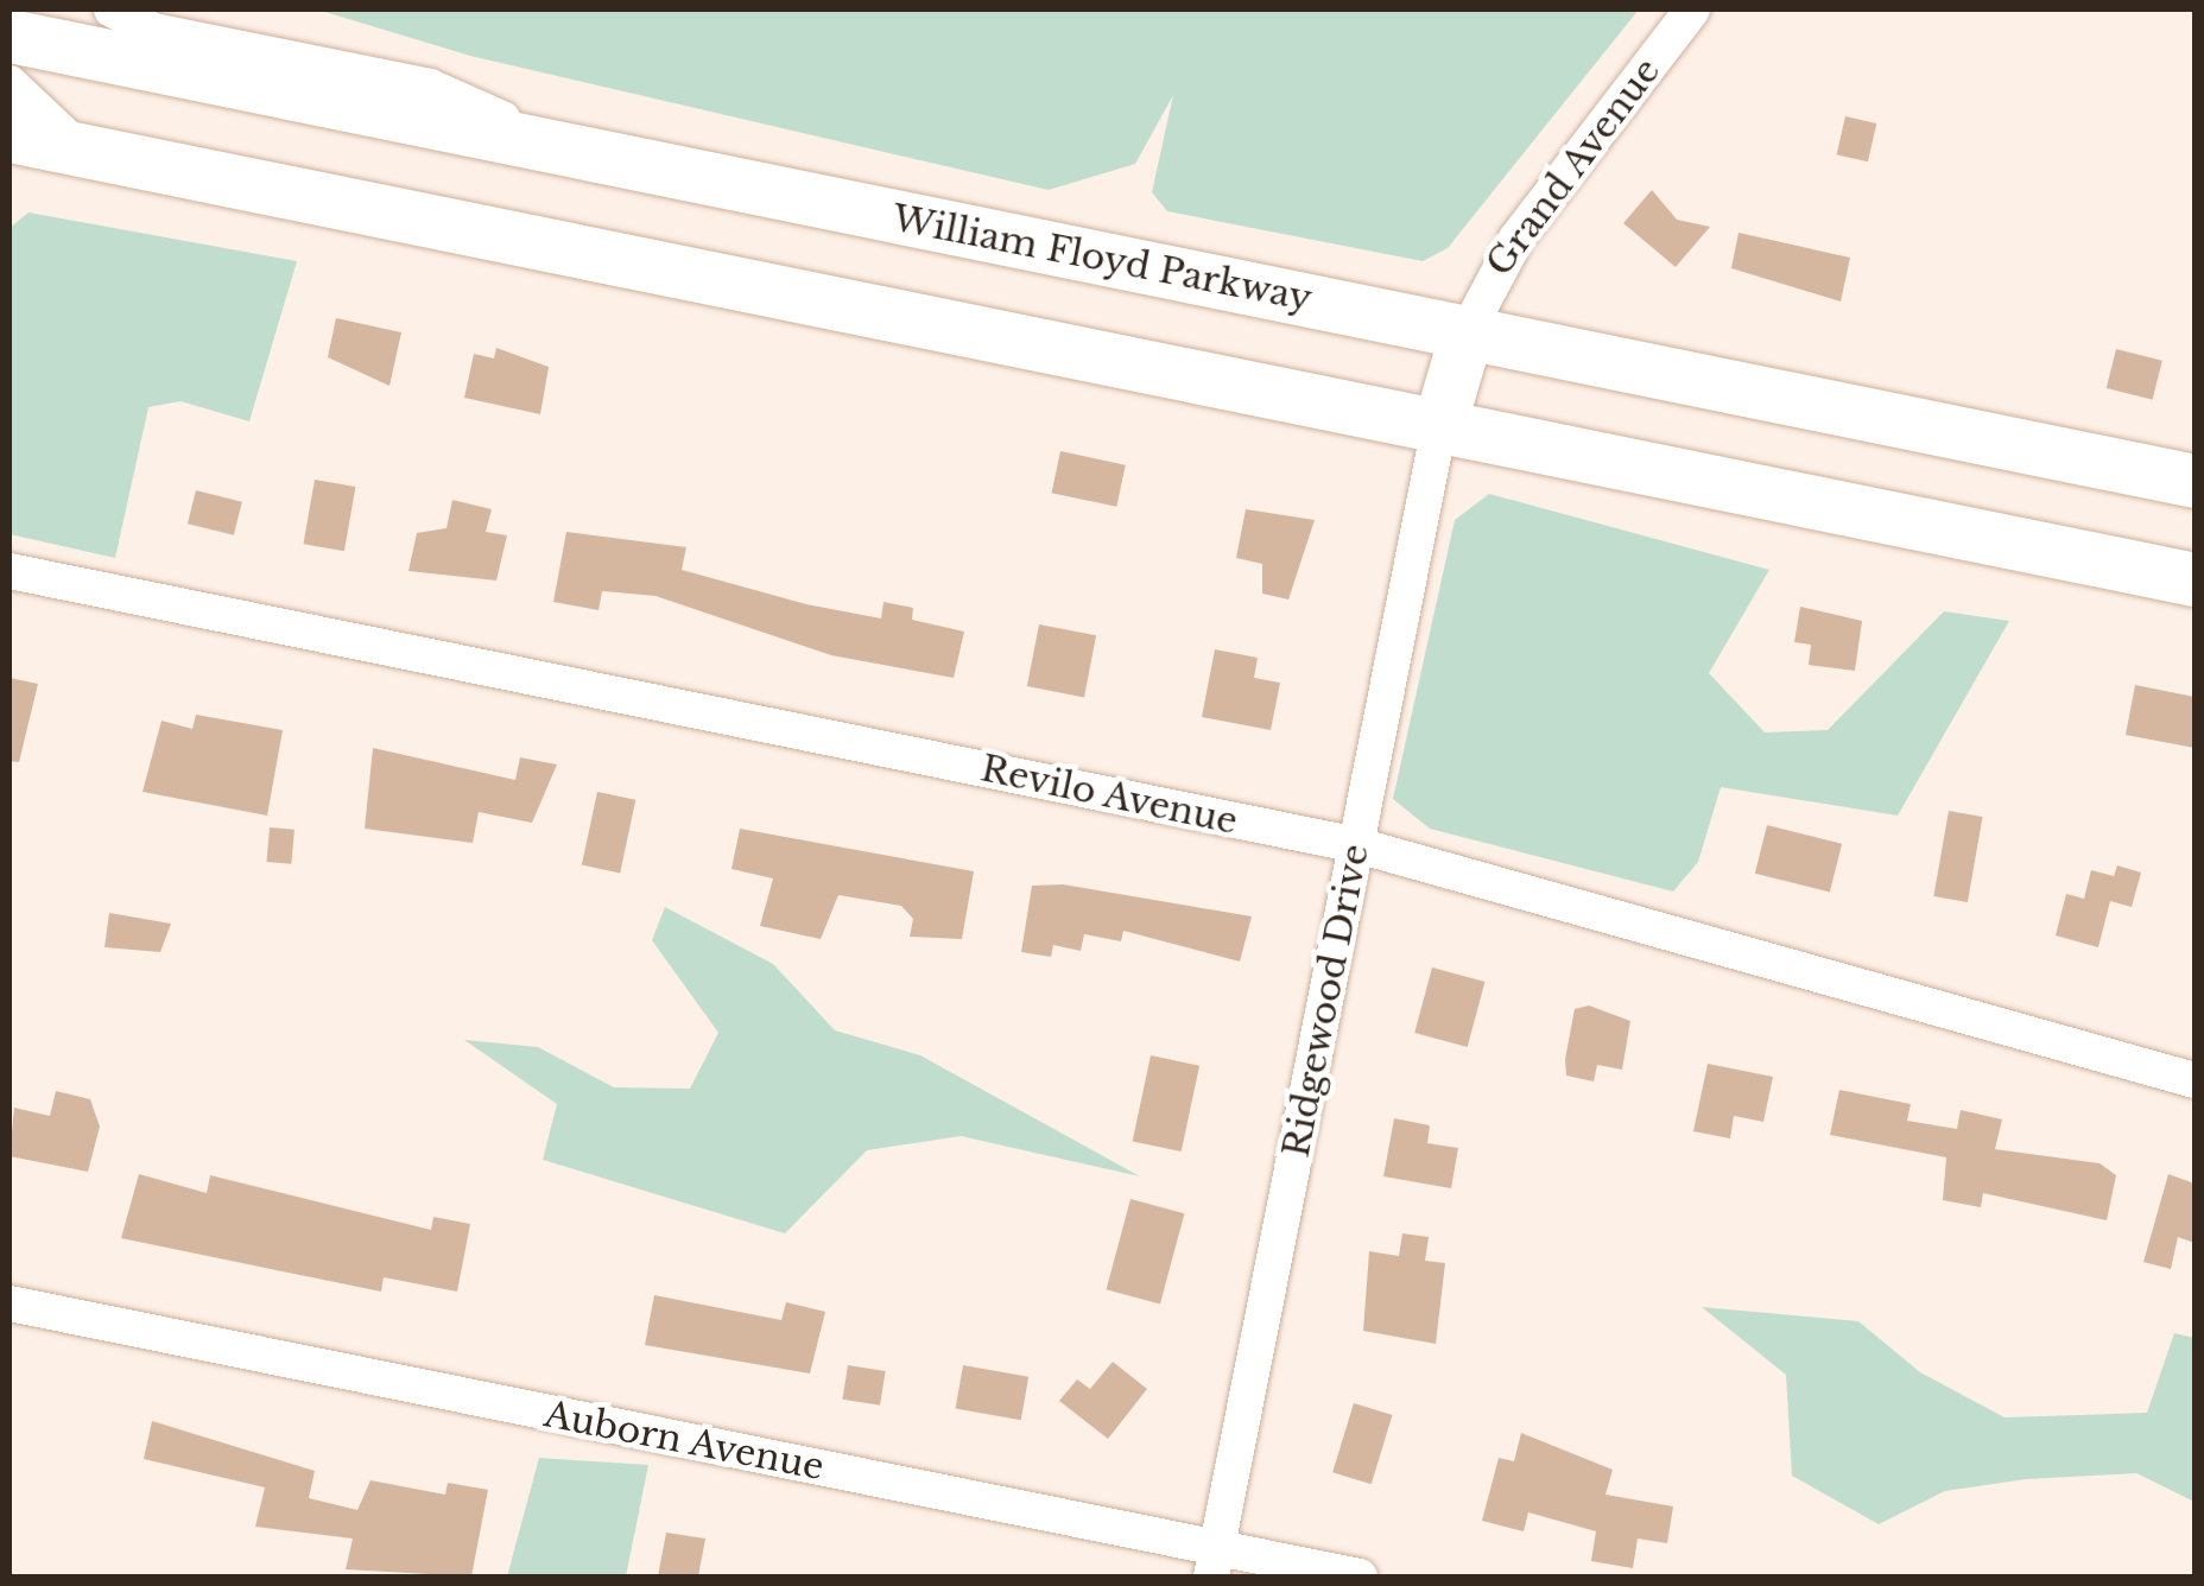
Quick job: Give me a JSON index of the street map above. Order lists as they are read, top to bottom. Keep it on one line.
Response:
{"streets":{"highway":["William Floyd Parkway"],"street":["Grand Avenue","Revilo Avenue","Ridgewood Drive","Auborn Avenue"]},"crossings":[["Grand Avenue","William Floyd Parkway"],["Revilo Avenue","Ridgewood Drive"],["Ridgewood Drive","Auborn Avenue"]]}
